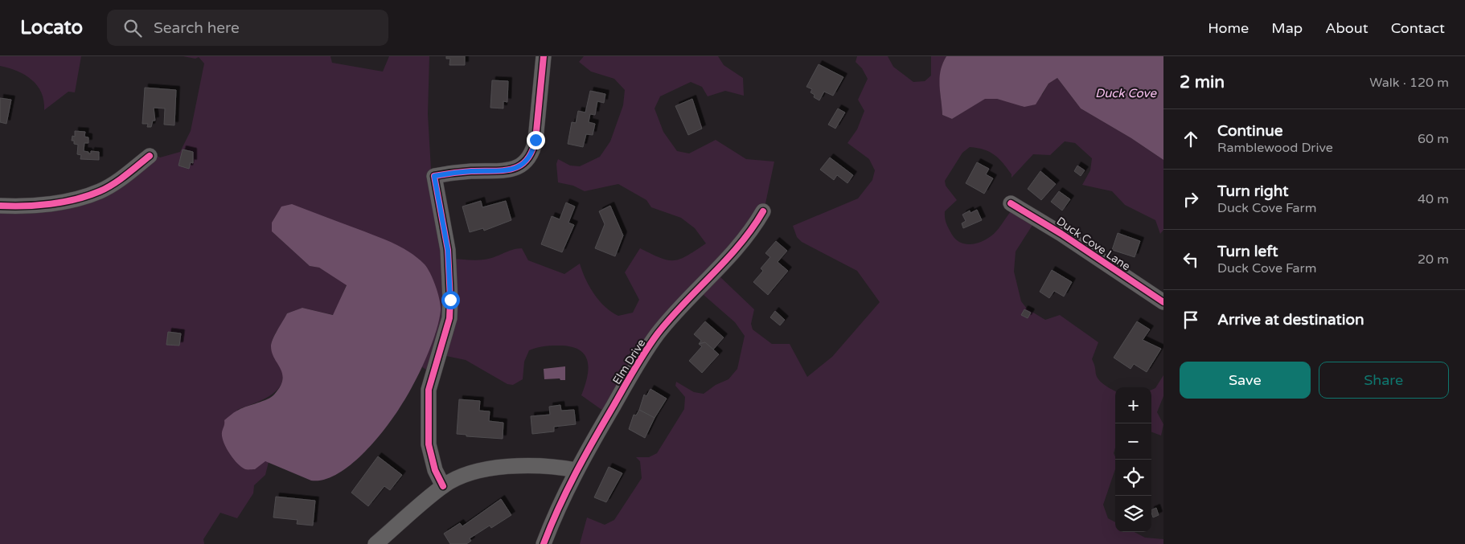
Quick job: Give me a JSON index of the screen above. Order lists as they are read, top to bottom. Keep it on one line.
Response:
{"streets":{"street":["Duck Cove Lane","Elm Drive"]},"water":["Duck Cove"],"page":{"header":"Locato","search":"Search here","nav":["Home","Map","About","Contact"],"heading":["2 min","Walk · 120 m"],"list":[["Continue","Ramblewood Drive","60 m"],["Turn right","Duck Cove Farm","40 m"],["Turn left","Duck Cove Farm","20 m"],"Arrive at destination"],"buttons":["Save","Share"],"map_buttons":["+","−"]}}
